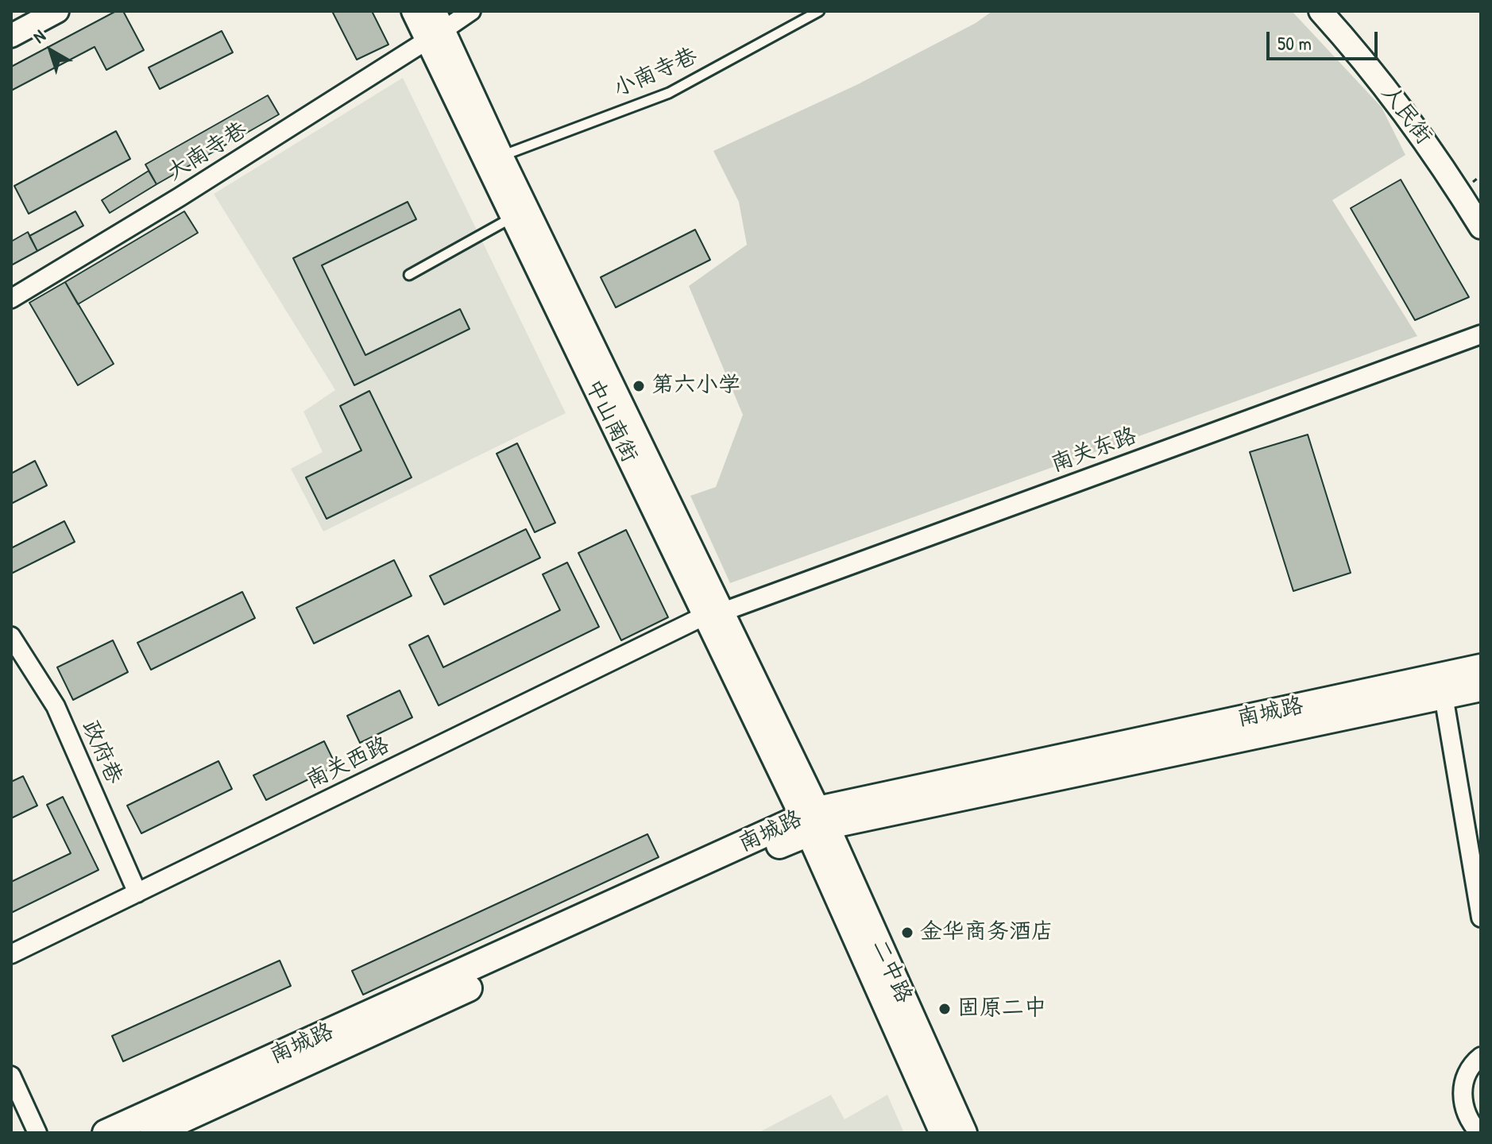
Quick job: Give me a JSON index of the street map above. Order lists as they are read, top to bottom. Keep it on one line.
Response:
{"streets":{"main road":["南城路","二中路"],"street":["人民街","大南寺巷","中山南街","南关东路","政府巷","南关西路"],"lane":["小南寺巷"]},"crossings":[["小南寺巷","中山南街"],["大南寺巷","中山南街"],["中山南街","南关东路"],["中山南街","南城路"],["中山南街","南关西路"],["中山南街","二中路"],["南关东路","南关西路"],["南城路","二中路"],["政府巷","南关西路"]],"places":["第六小学","金华商务酒店","固原二中"],"scale_bar":"50 m","north":"top left"}
